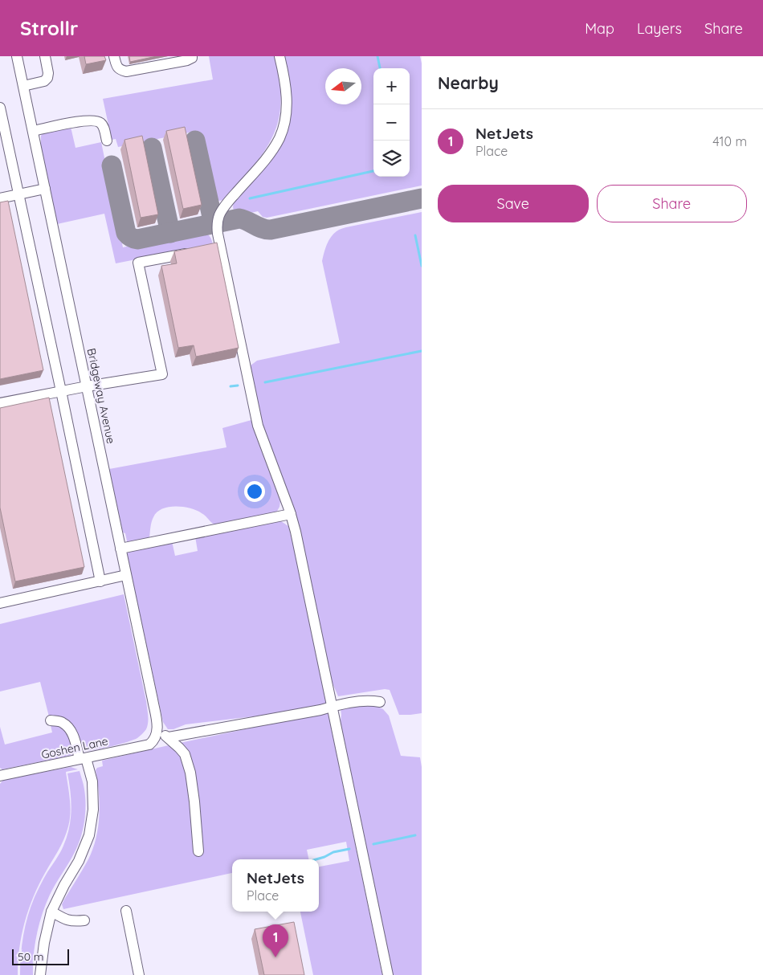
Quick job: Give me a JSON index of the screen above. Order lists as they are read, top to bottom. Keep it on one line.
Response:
{"streets":{"street":["Bridgeway Avenue","Goshen Lane"]},"crossings":[["Bridgeway Avenue","Goshen Lane"]],"scale_bar":"50 m","north":"left","page":{"header":"Strollr","nav":["Map","Layers","Share"],"heading":"Nearby","map_buttons":["+","−"],"list":[{"mark":"1","name":"NetJets","note":"Place","value":"410 m"}],"buttons":["Save","Share"],"popup":["NetJets","Place"],"pins":"1","scale":"50 m"}}
